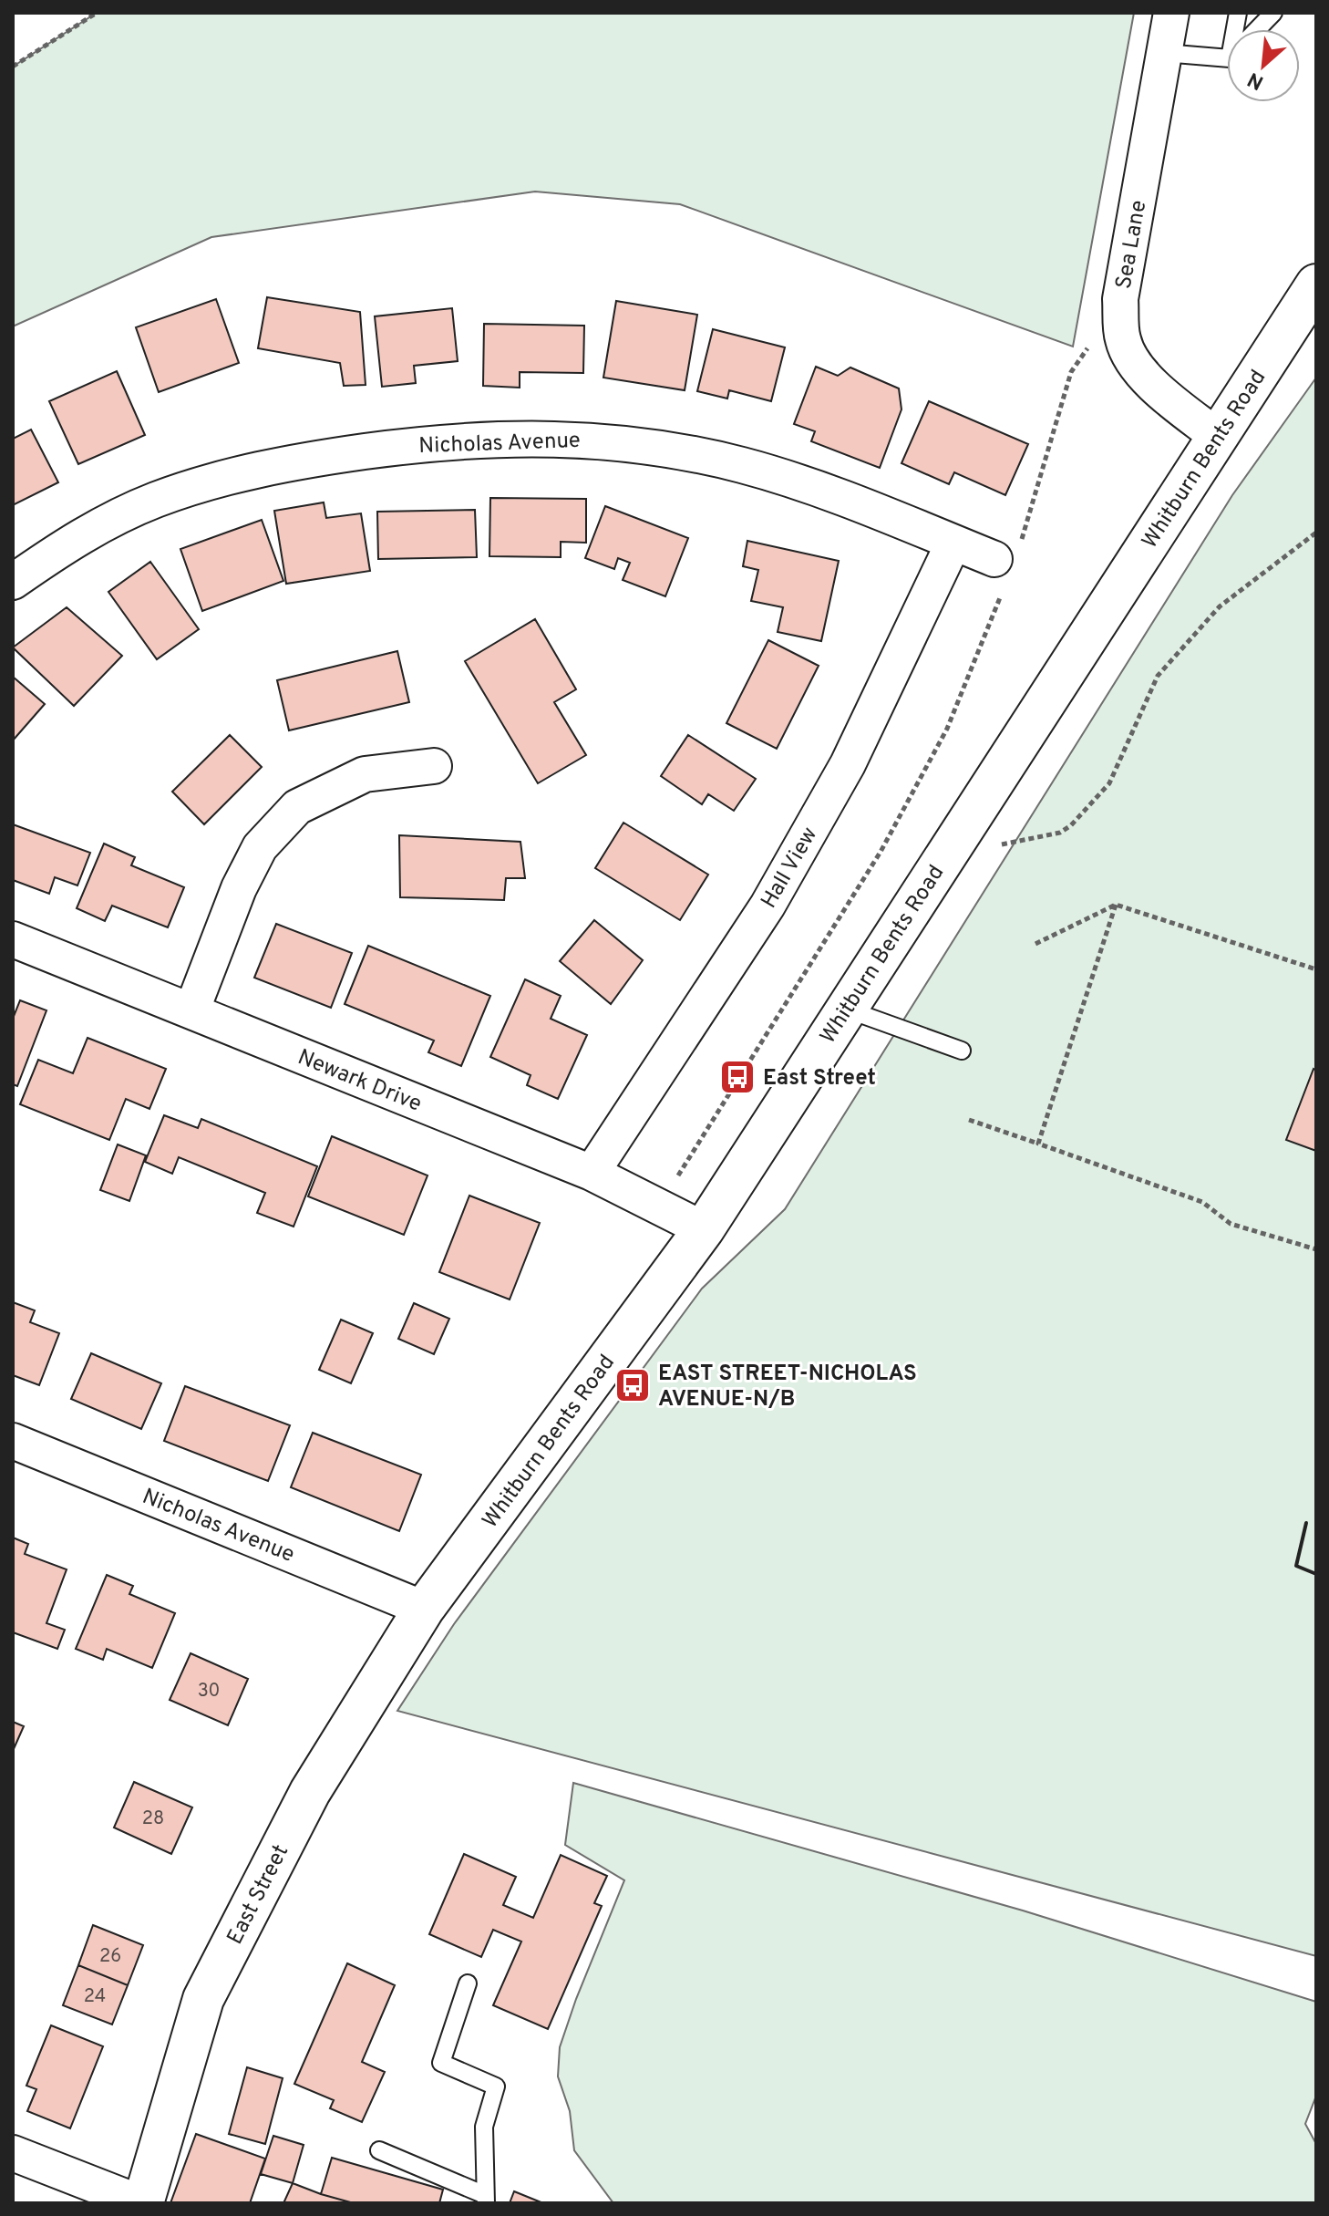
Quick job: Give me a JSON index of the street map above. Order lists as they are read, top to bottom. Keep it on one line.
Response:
{"streets":{"main road":["Whitburn Bents Road","East Street"],"street":["Sea Lane","Nicholas Avenue","Hall View","Newark Drive"]},"crossings":[["Sea Lane","Whitburn Bents Road"],["Nicholas Avenue","Whitburn Bents Road"],["Nicholas Avenue","Hall View"],["Nicholas Avenue","East Street"],["Whitburn Bents Road","Newark Drive"],["Whitburn Bents Road","East Street"],["Hall View","Newark Drive"]],"places":{"bus stop":["East Street","EAST STREET-NICHOLAS AVENUE-N/B"]},"house_numbers":["30","28","26","24"],"north":"bottom left"}
